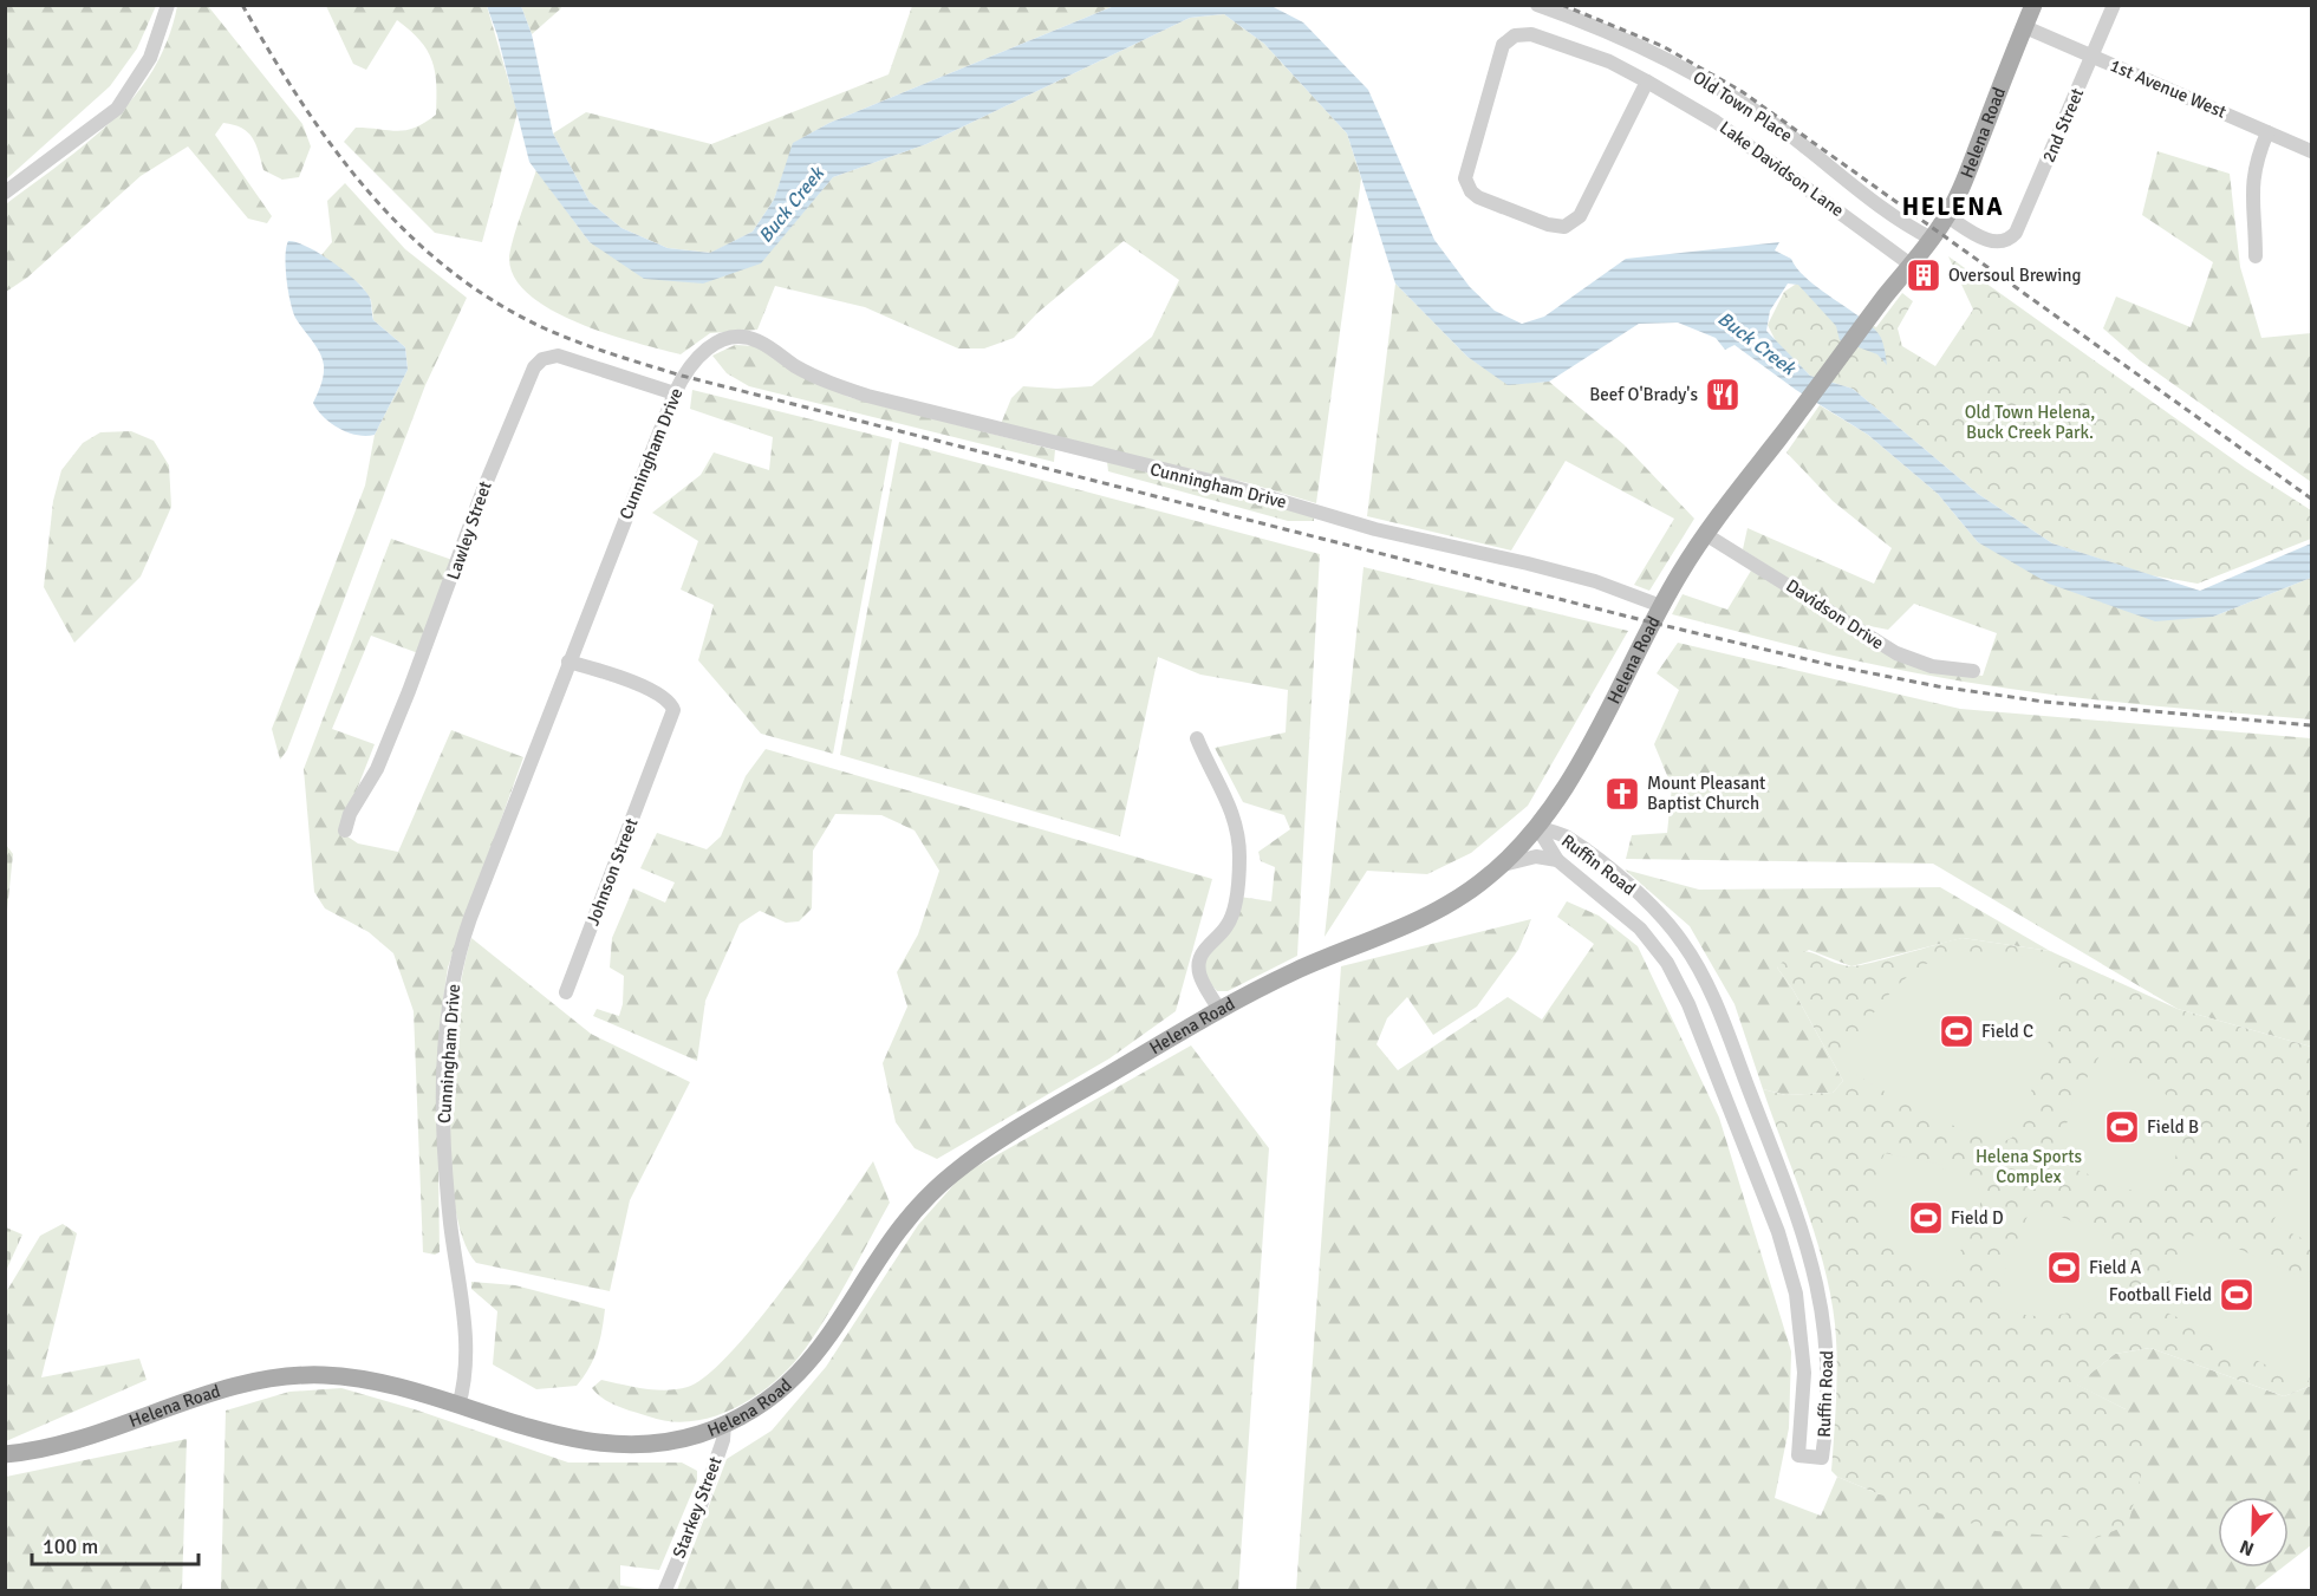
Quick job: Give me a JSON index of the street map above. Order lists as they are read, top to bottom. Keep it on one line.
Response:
{"streets":{"main road":["Helena Road"],"street":["1st Avenue West","Old Town Place","2nd Street","Lake Davidson Lane","Cunningham Drive","Lawley Street","Davidson Drive","Ruffin Road","Johnson Street","Starkey Street"]},"crossings":[["1st Avenue West","2nd Street"],["1st Avenue West","Helena Road"],["Old Town Place","Helena Road"],["2nd Street","Helena Road"],["Helena Road","Lake Davidson Lane"],["Helena Road","Cunningham Drive"],["Helena Road","Davidson Drive"],["Helena Road","Ruffin Road"],["Helena Road","Starkey Street"],["Cunningham Drive","Lawley Street"],["Cunningham Drive","Johnson Street"]],"districts":["HELENA"],"water":["Buck Creek"],"parks":["Old Town Helena, Buck Creek Park.","Helena Sports Complex"],"places":{"building":["Oversoul Brewing"],"restaurant":["Beef O'Brady's"],"church":["Mount Pleasant Baptist Church"],"sports":["Field C","Field B","Field D","Field A","Football Field"]},"scale_bar":"100 m","north":"bottom"}
